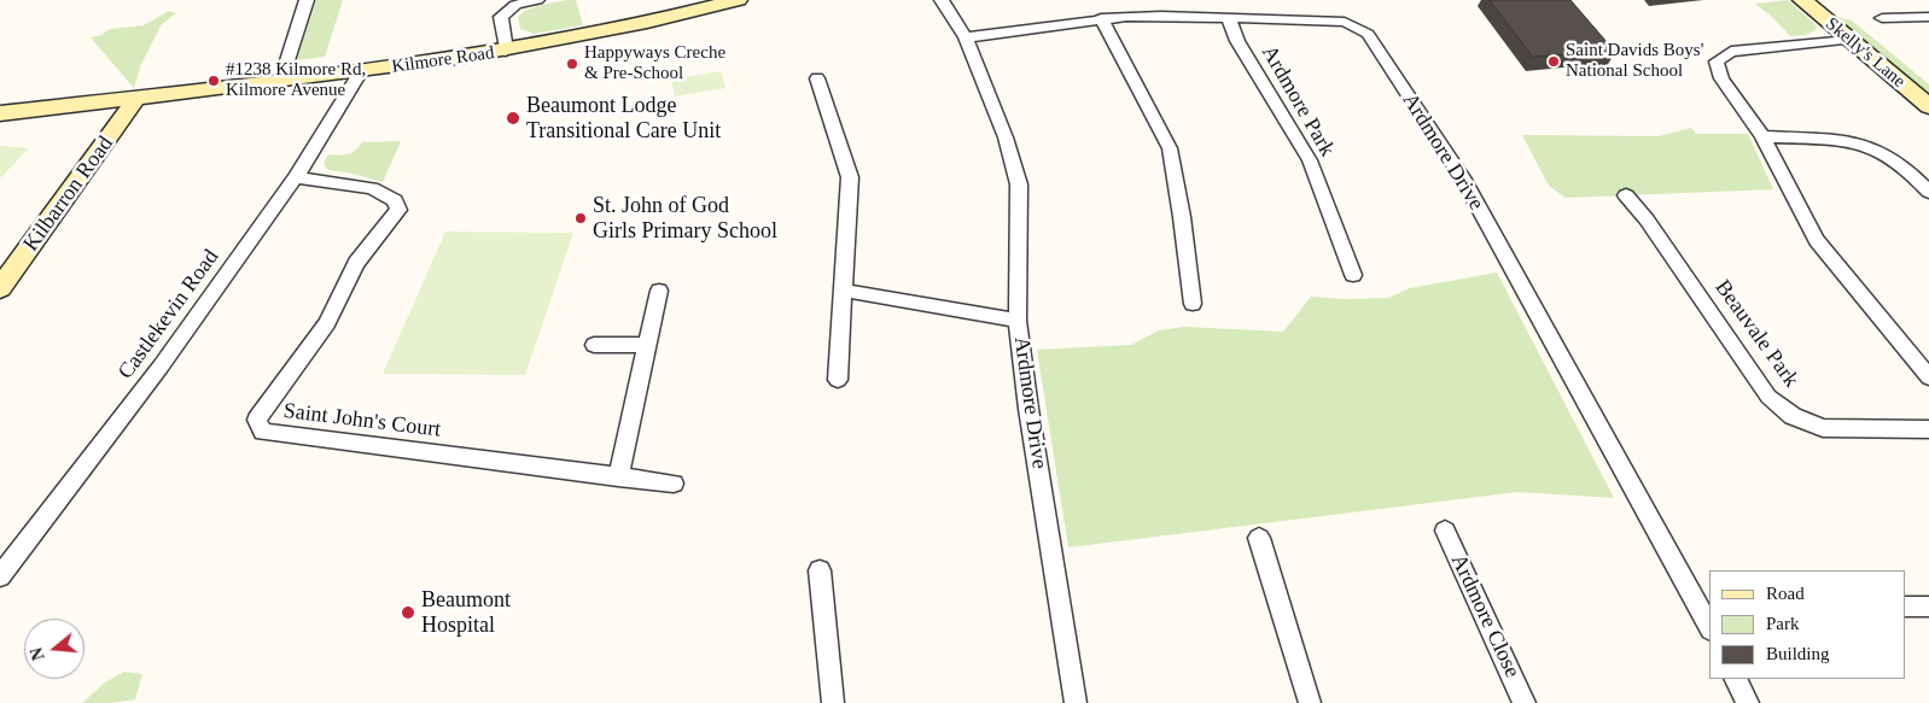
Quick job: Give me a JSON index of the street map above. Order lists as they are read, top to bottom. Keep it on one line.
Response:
{"streets":{"street":["Skelly's Lane","Kilmore Road","Ardmore Park","Ardmore Drive","Kilbarron Road","Castlekevin Road","Beauvale Park","Saint John's Court","Ardmore Close"]},"crossings":[["Kilmore Road","Kilbarron Road"],["Kilmore Road","Castlekevin Road"],["Ardmore Park","Ardmore Drive"],["Castlekevin Road","Saint John's Court"]],"places":["Saint Davids Boys' National School","Happyways Creche & Pre-School","#1238 Kilmore Rd, Kilmore Avenue","Beaumont Lodge Transitional Care Unit","St. John of God Girls Primary School","Beaumont Hospital"],"legend":["Road","Park","Building"],"north":"left"}
